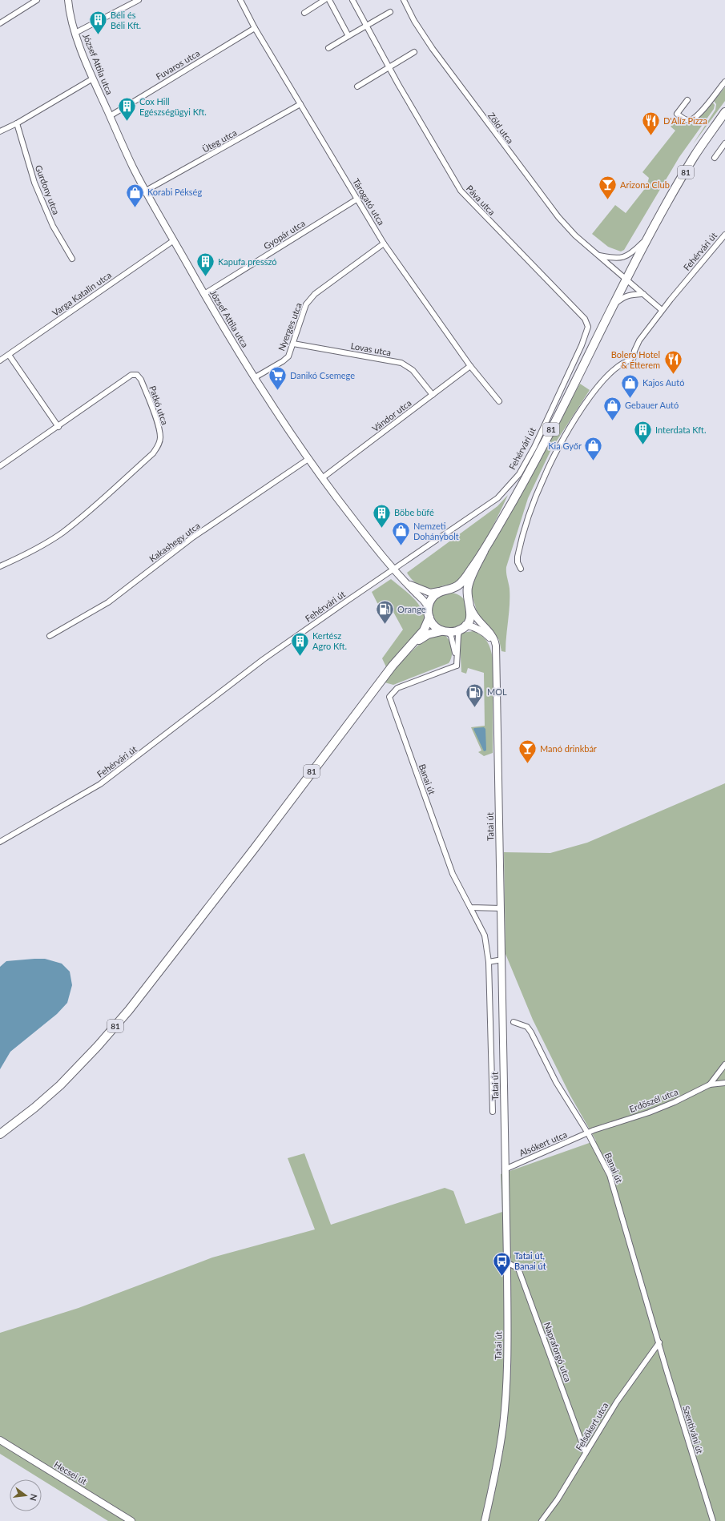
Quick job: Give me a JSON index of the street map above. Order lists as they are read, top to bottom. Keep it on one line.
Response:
{"streets":{"main road":["81"],"street":["József Attila utca","Fuvaros utca","Zöld utca","Üteg utca","Gurdony utca","Páva utca","Tárogató utca","Gyopár utca","Fehérvári út","Varga Katalin utca","Nyerges utca","Lovas utca","Patkó utca","Vándor utca","Kakashegy utca","Banai út","Tatai út","Erdőszél utca","Alsókert utca","Napraforgó utca","Felsőkert utca","Szentiváni út","Hecsei út"]},"crossings":[["József Attila utca","Fuvaros utca"],["József Attila utca","Üteg utca"],["József Attila utca","81"],["József Attila utca","Gyopár utca"],["József Attila utca","Fehérvári út"],["József Attila utca","Varga Katalin utca"],["József Attila utca","Nyerges utca"],["József Attila utca","Vándor utca"],["József Attila utca","Kakashegy utca"],["József Attila utca","Tatai út"],["Fuvaros utca","Tárogató utca"],["Zöld utca","81"],["Zöld utca","Fehérvári út"],["Üteg utca","Tárogató utca"],["81","Tatai út"],["Páva utca","Fehérvári út"],["Tárogató utca","Gyopár utca"],["Tárogató utca","Nyerges utca"],["Tárogató utca","Vándor utca"],["Nyerges utca","Lovas utca"],["Lovas utca","Vándor utca"],["Banai út","Tatai út"],["Banai út","Erdőszél utca"],["Banai út","Alsókert utca"],["Banai út","Felsőkert utca"],["Banai út","Szentiváni út"],["Tatai út","Alsókert utca"],["Tatai út","Napraforgó utca"],["Erdőszél utca","Alsókert utca"],["Napraforgó utca","Felsőkert utca"],["Felsőkert utca","Szentiváni út"]],"places":{"building":["Béli és Béli Kft.","Cox Hill Egészségügyi Kft.","Kapufa presszó","Interdata Kft.","Böbe büfé","Kertész Agro Kft."],"restaurant":["D'Alíz Pizza","Bolero Hotel & Étterem"],"bar":["Arizona Club","Manó drinkbár"],"shop":["Korabi Pékség","Kajos Autó","Gebauer Autó","Kia Győr","Nemzeti Dohánybolt"],"supermarket":["Danikó Csemege"],"fuel station":["Orange","MOL"],"bus stop":["Tatai út, Banai út"]},"north":"right"}
